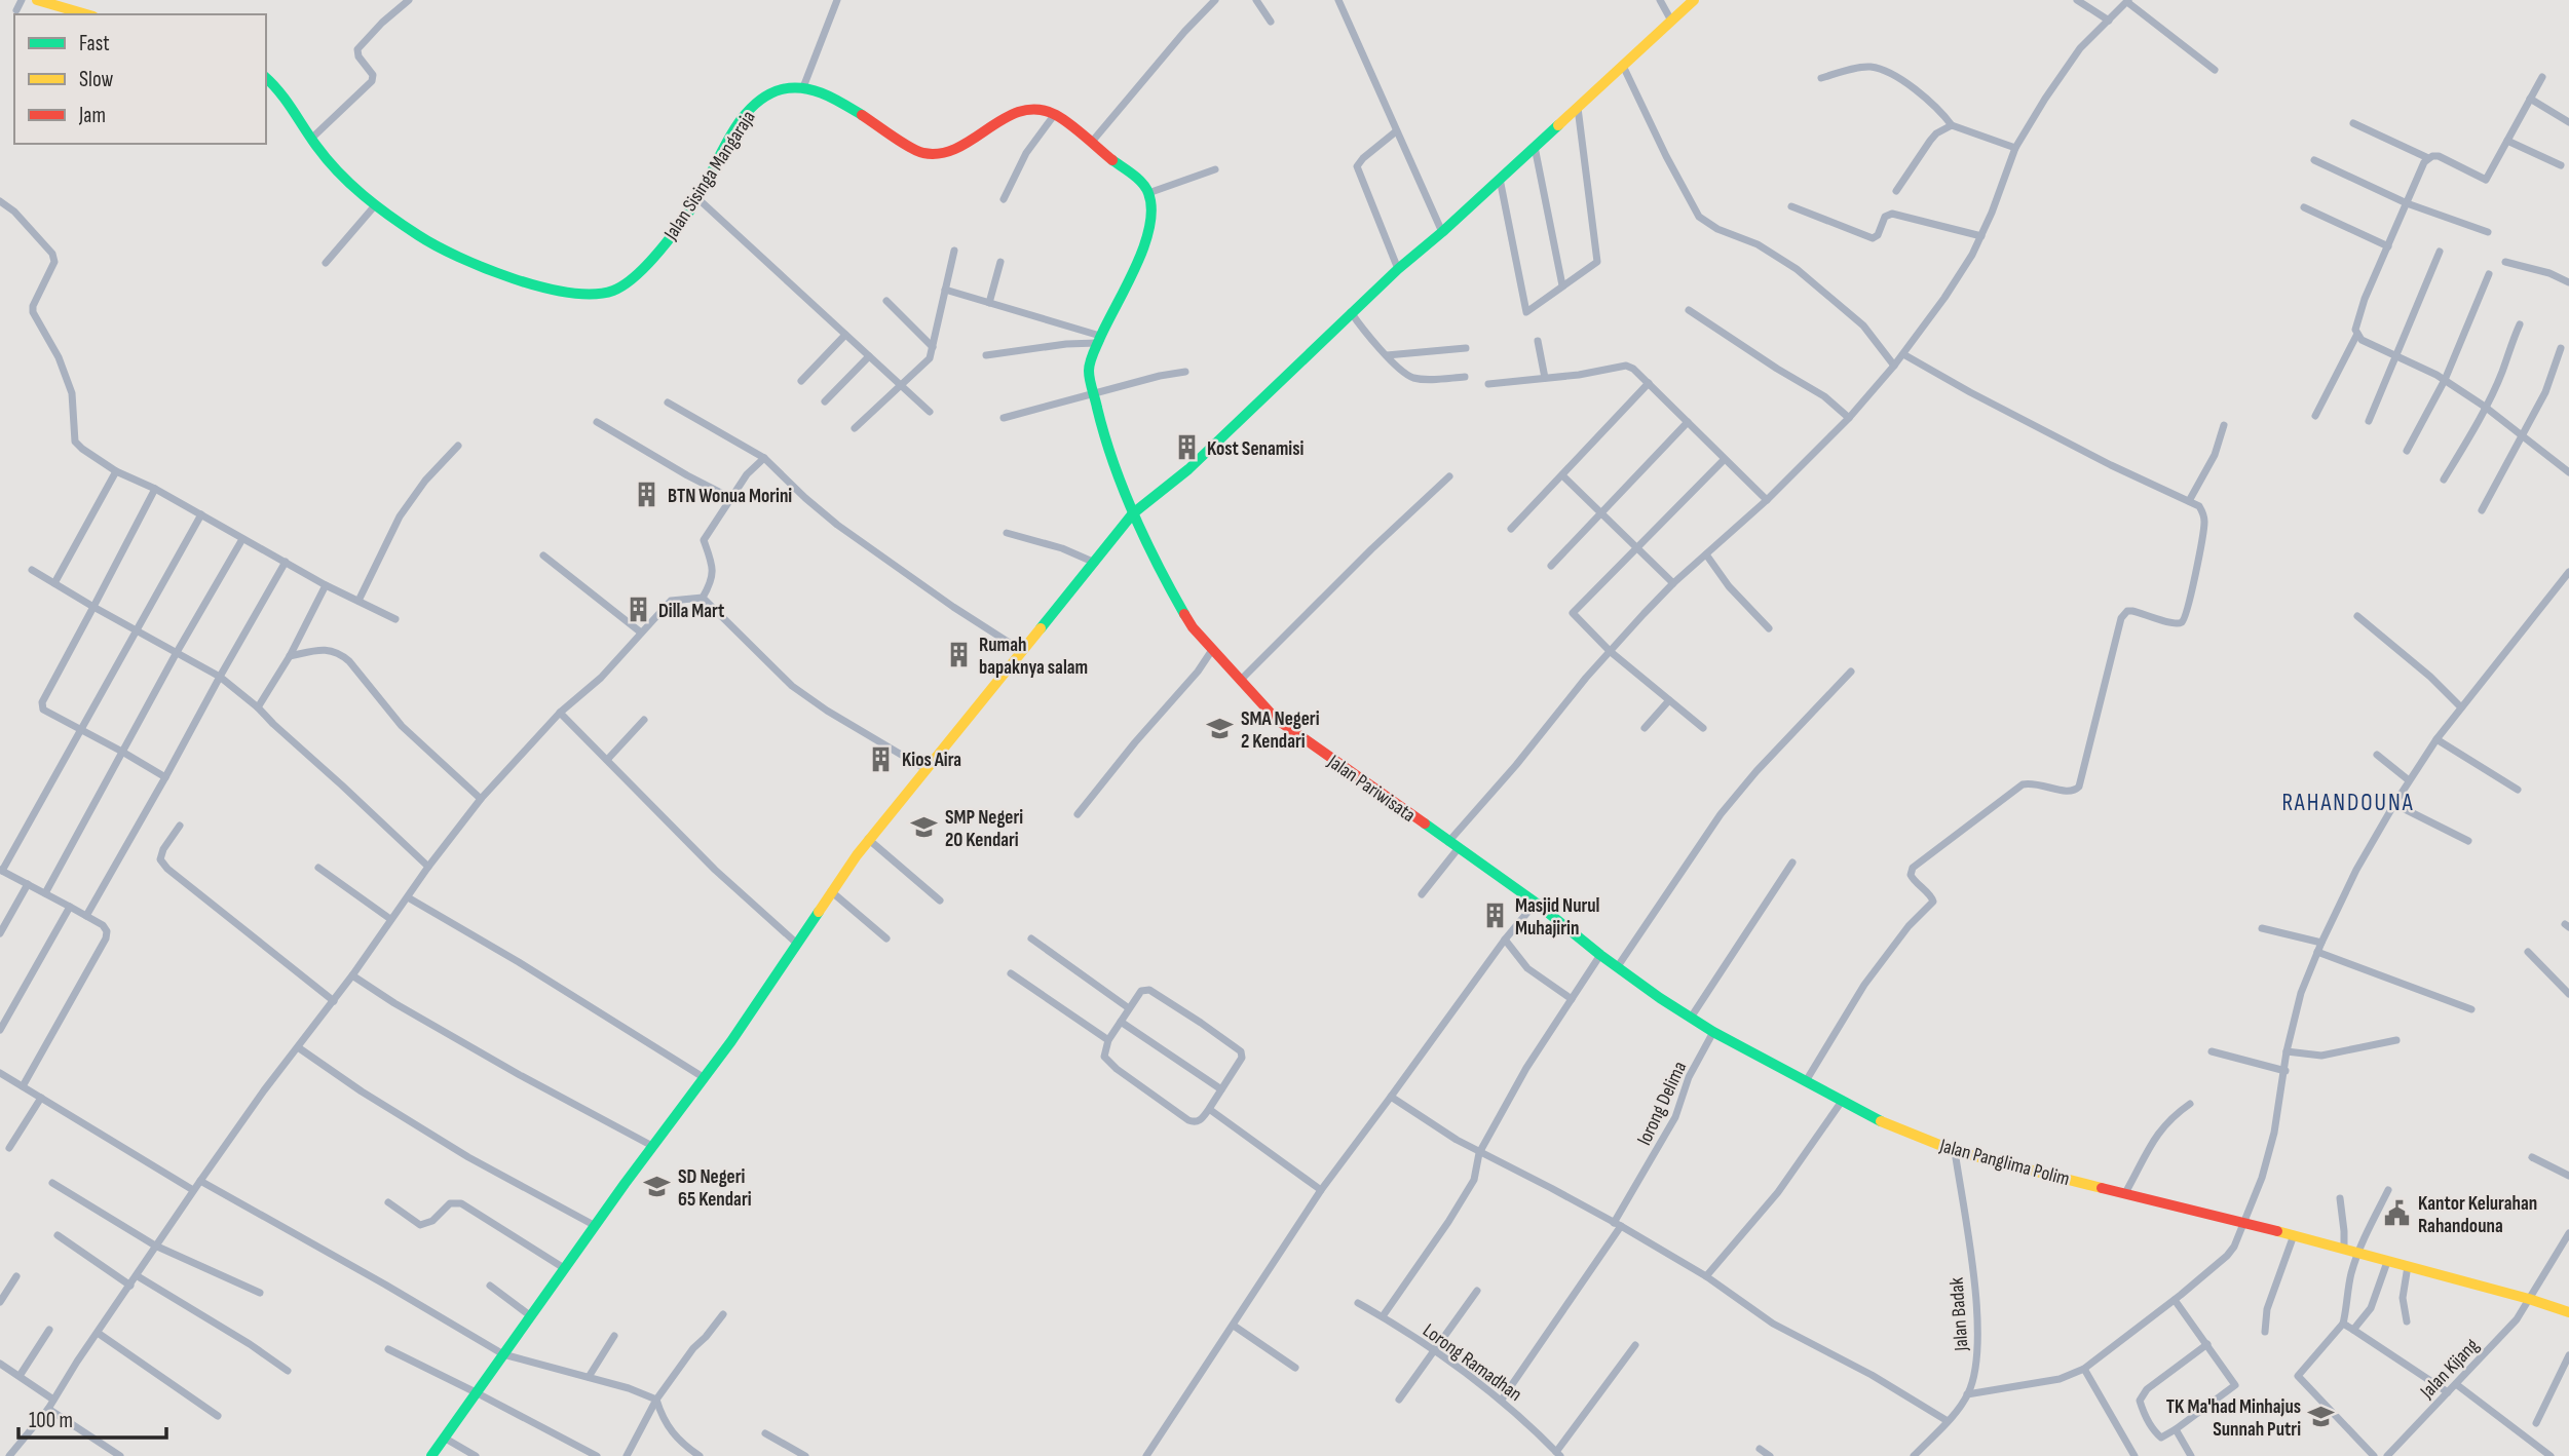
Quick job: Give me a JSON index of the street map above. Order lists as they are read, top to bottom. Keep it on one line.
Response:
{"streets":{"street":["Jalan Sisinga Mangaraja","Jalan Pariwisata","lorong Delima","Jalan Panglima Polim","Jalan Badak","Lorong Ramadhan","Jalan Kijang"]},"crossings":[["Jalan Pariwisata","Jalan Panglima Polim"],["lorong Delima","Jalan Panglima Polim"],["lorong Delima","Lorong Ramadhan"],["Jalan Panglima Polim","Jalan Badak"],["Jalan Panglima Polim","Jalan Kijang"]],"districts":["RAHANDOUNA"],"places":{"building":["Kost Senamisi","BTN Wonua Morini","Dilla Mart","Rumah bapaknya salam","Kios Aira","Masjid Nurul Muhajirin"],"school or university":["SMA Negeri 2 Kendari","SMP Negeri 20 Kendari","SD Negeri 65 Kendari","TK Ma'had Minhajus Sunnah Putri"],"public building":["Kantor Kelurahan Rahandouna"]},"legend":["Fast","Slow","Jam"],"scale_bar":"100 m"}
